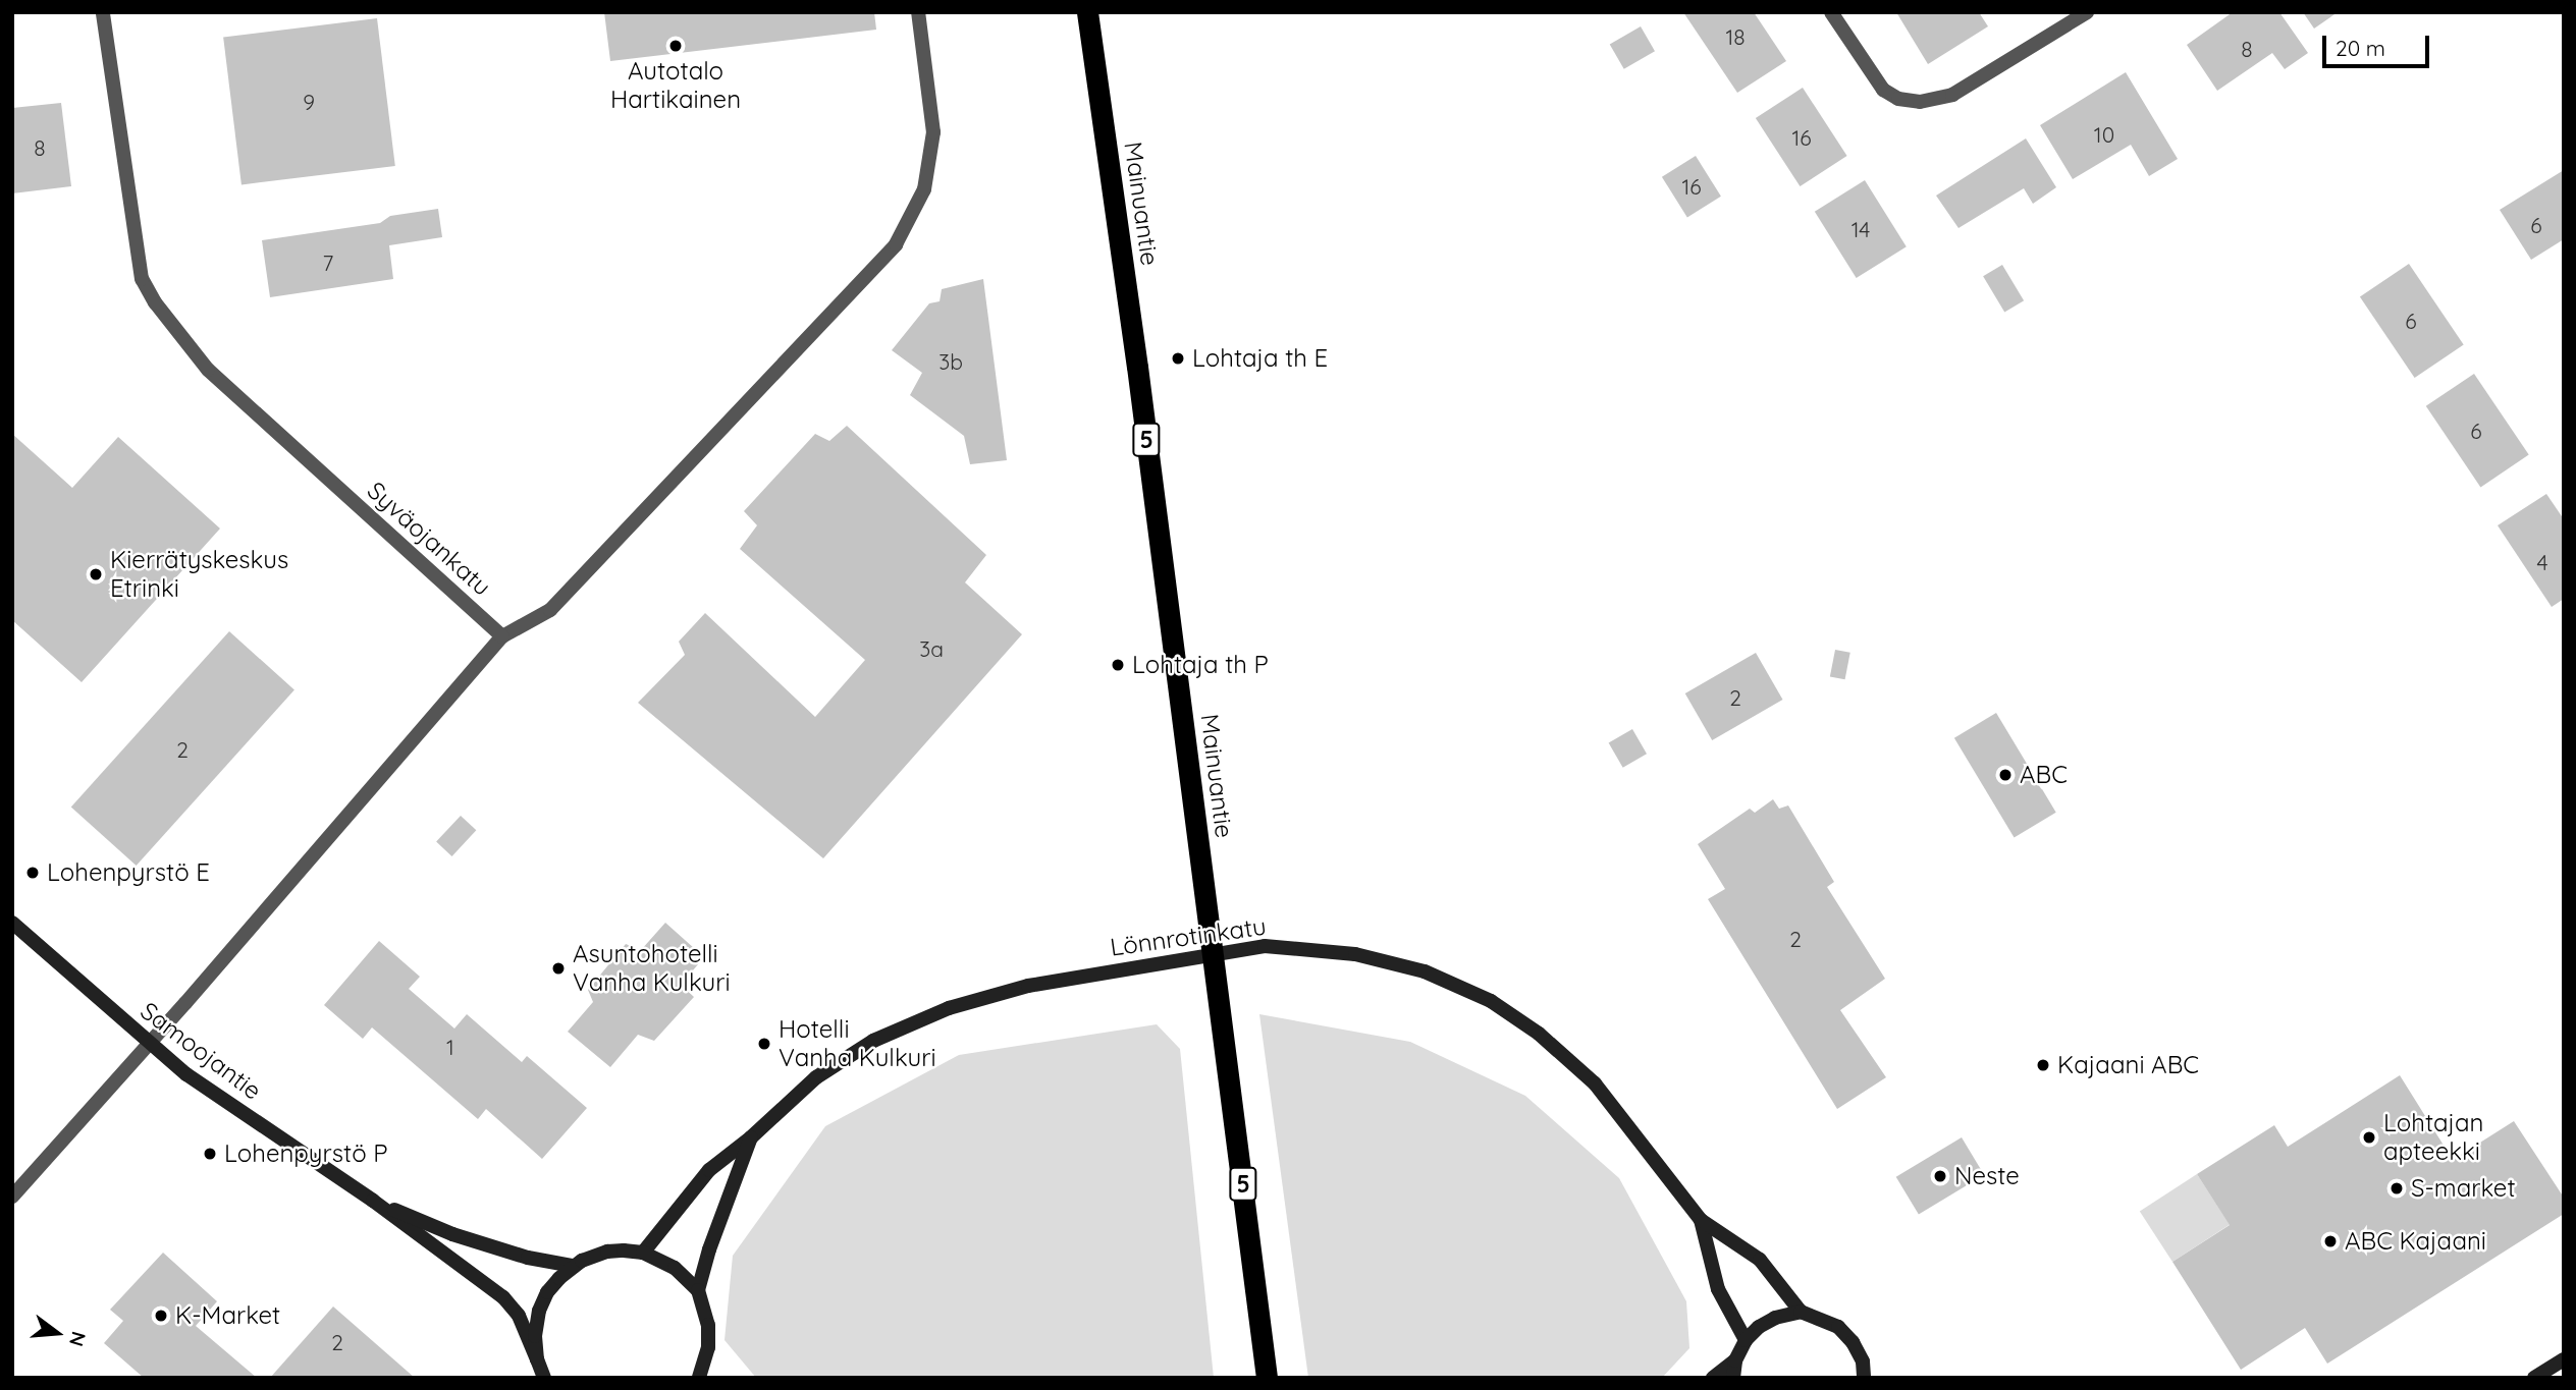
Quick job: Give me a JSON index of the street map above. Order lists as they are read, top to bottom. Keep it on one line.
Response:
{"streets":{"highway":["Mainuantie","5"],"street":["Syväojankatu","Lönnrotinkatu","Samoojantie"]},"places":["Autotalo Hartikainen","Lohtaja th E","Kierrätyskeskus Etrinki","Lohtaja th P","ABC","Lohenpyrstö E","Asuntohotelli Vanha Kulkuri","Hotelli Vanha Kulkuri","Kajaani ABC","Lohtajan apteekki","Lohenpyrstö P","Neste","S-market","ABC Kajaani","K-Market"],"house_numbers":["18","8","9","10","16","8","16","6","14","7","6","3b","6","4","3a","2","2","2","1","2"],"scale_bar":"20 m","north":"right"}
